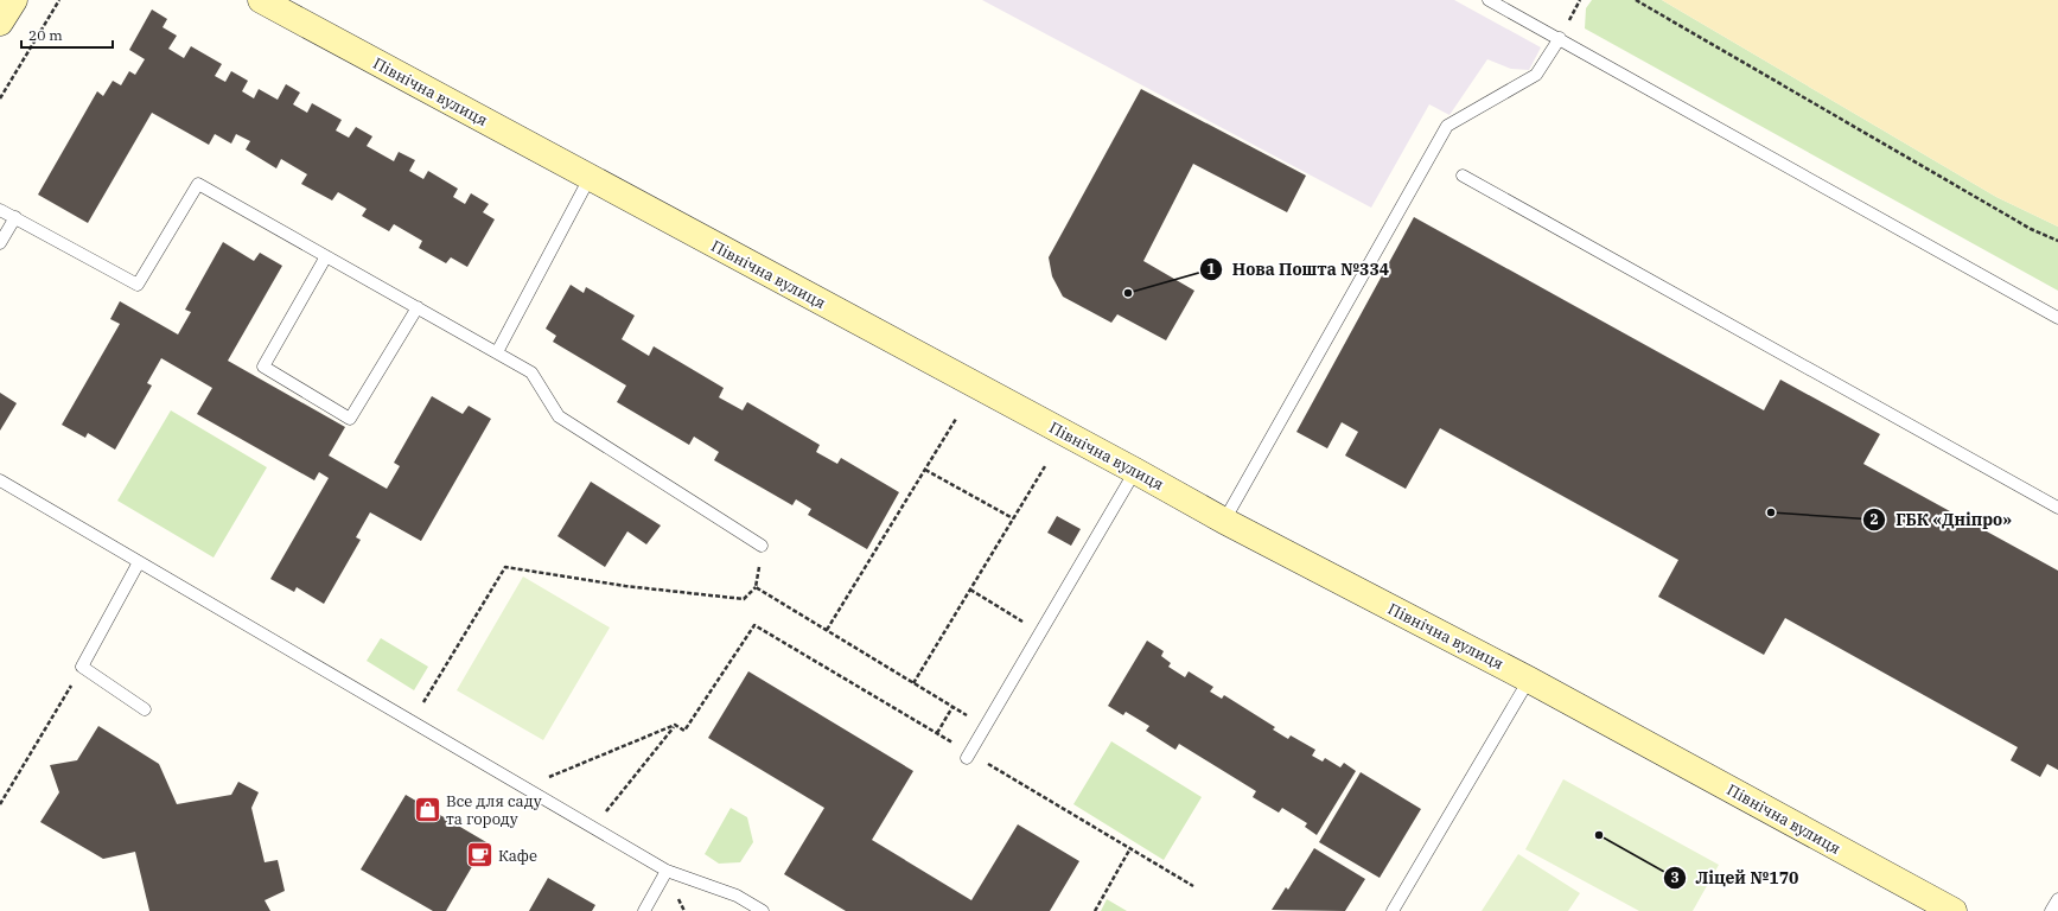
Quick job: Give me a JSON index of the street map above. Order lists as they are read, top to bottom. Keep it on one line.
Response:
{"streets":{"street":["Північна вулиця"]},"places":{"other":["Нова Пошта №334","ГБК «Дніпро»","Ліцей №170"],"shop":["Все для саду та городу"],"cafe":["Кафе"]},"scale_bar":"20 m"}
